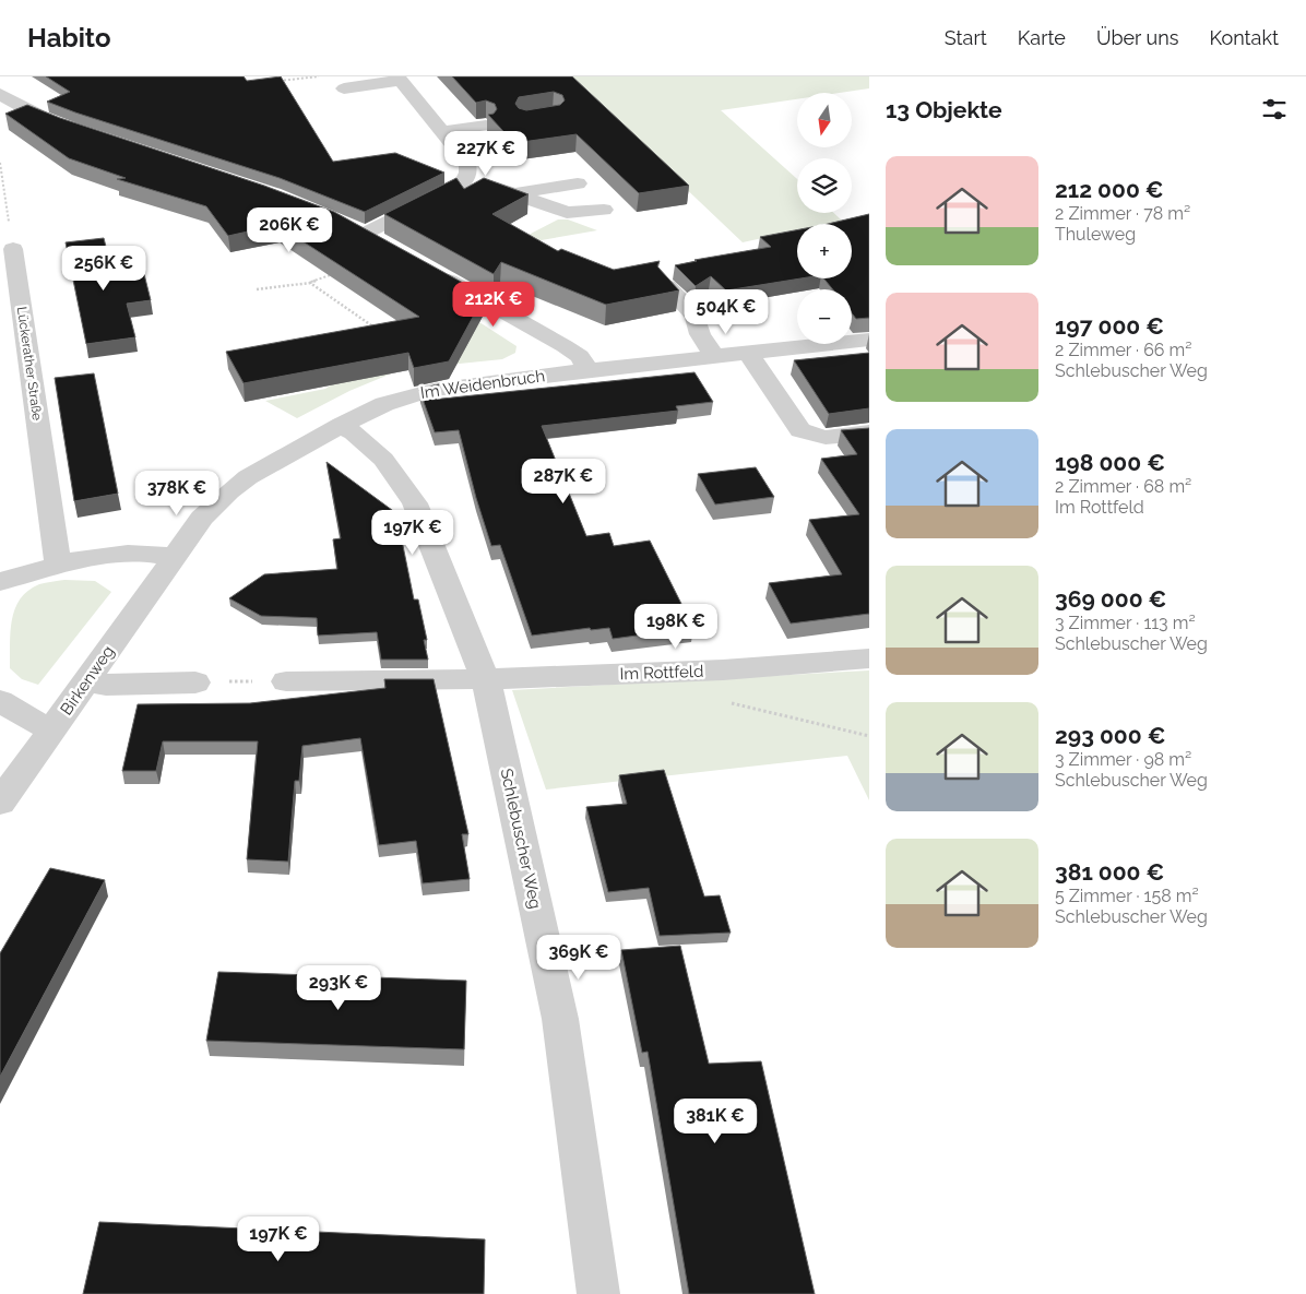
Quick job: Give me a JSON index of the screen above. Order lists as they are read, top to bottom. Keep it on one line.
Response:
{"streets":{"street":["Lückerather Straße","Im Weidenbruch","Im Rottfeld","Birkenweg","Schlebuscher Weg"]},"crossings":[["Im Weidenbruch","Birkenweg"],["Im Weidenbruch","Schlebuscher Weg"],["Im Rottfeld","Schlebuscher Weg"]],"north":"bottom","page":{"header":"Habito","nav":["Start","Karte","Über uns","Kontakt"],"heading":"13 Objekte","map_buttons":["+","−"],"price":["227K €","206K €","256K €","212K €","504K €","287K €","378K €","197K €","198K €","369K €","293K €","381K €","197K €"],"list":[{"name":"212 000 €","note":"2 Zimmer · 78 m² · Thuleweg"},{"name":"197 000 €","note":"2 Zimmer · 66 m² · Schlebuscher Weg"},{"name":"198 000 €","note":"2 Zimmer · 68 m² · Im Rottfeld"},{"name":"369 000 €","note":"3 Zimmer · 113 m² · Schlebuscher Weg"},{"name":"293 000 €","note":"3 Zimmer · 98 m² · Schlebuscher Weg"},{"name":"381 000 €","note":"5 Zimmer · 158 m² · Schlebuscher Weg"}]}}
